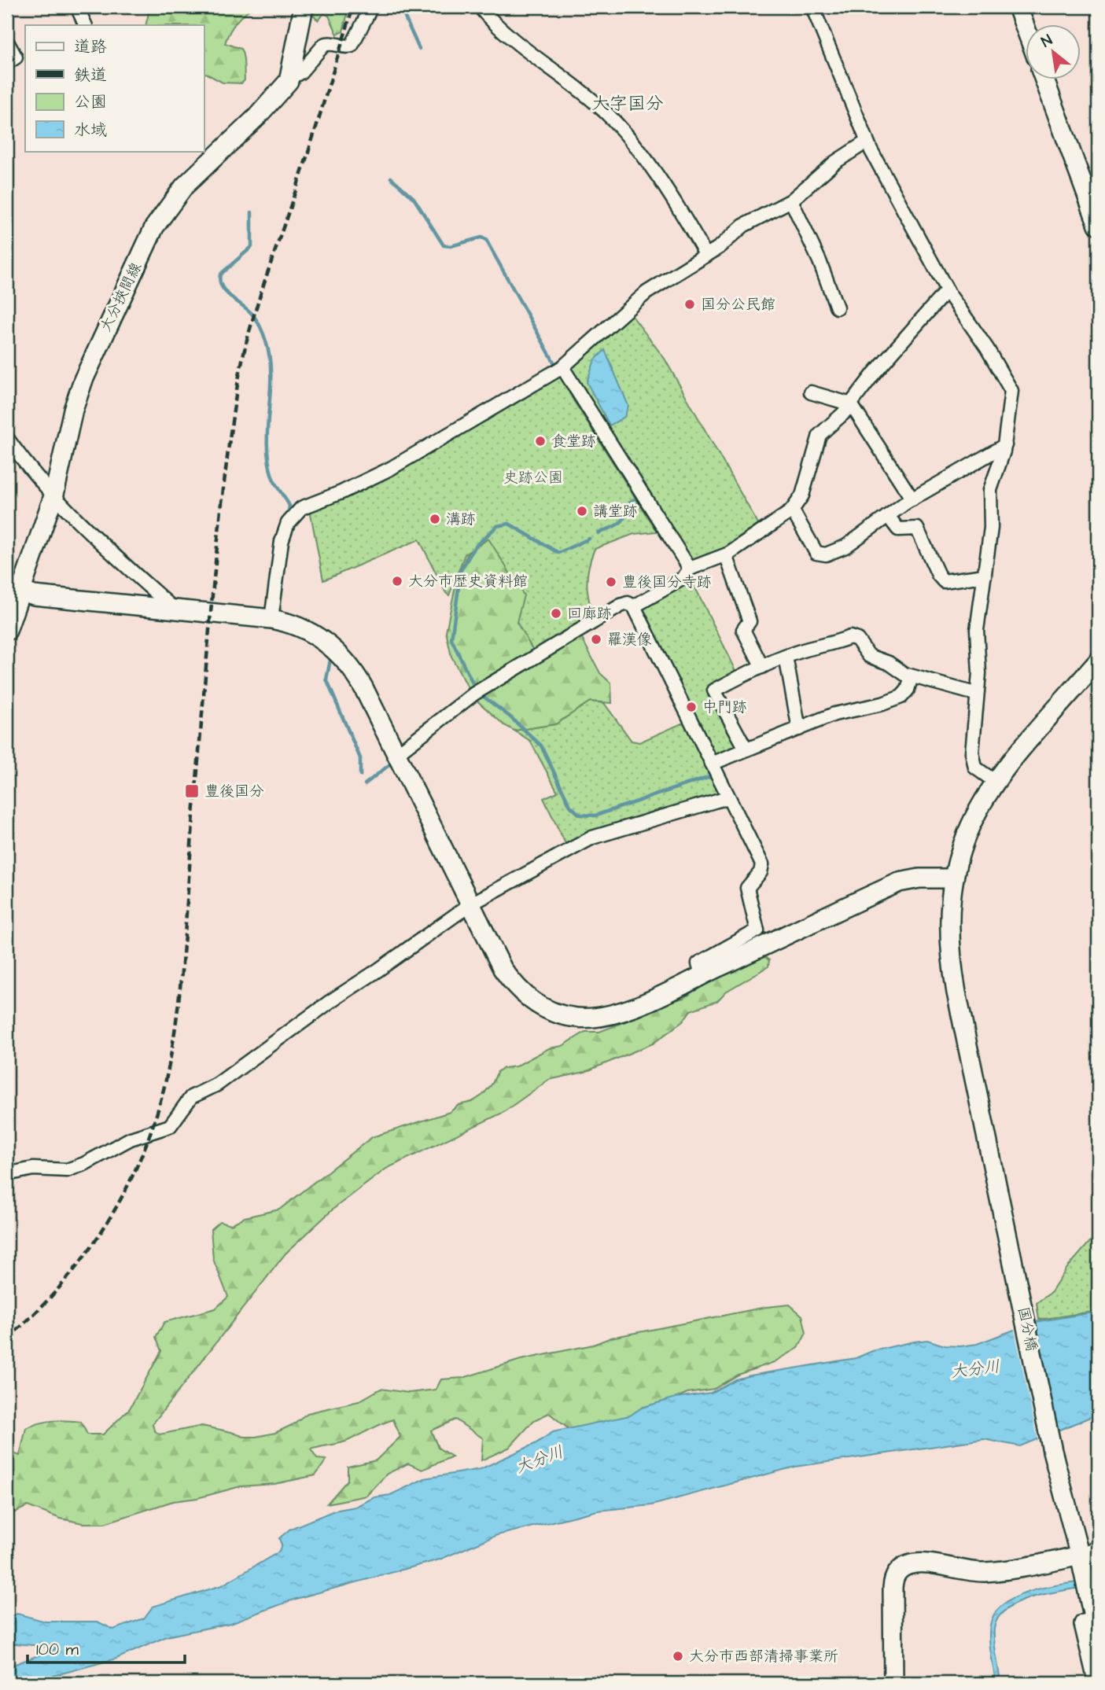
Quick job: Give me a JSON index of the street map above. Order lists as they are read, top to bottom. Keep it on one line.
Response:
{"streets":{"street":["大分挾間線","国分橋"]},"districts":["大字国分"],"water":["大分川"],"parks":["史跡公園"],"places":{"other":["国分公民館","食堂跡","講堂跡","溝跡","大分市歴史資料館","豊後国分寺跡","回廊跡","羅漢像","中門跡","大分市西部清掃事業所"],"transit":["豊後国分"]},"legend":["道路","鉄道","公園","水域"],"scale_bar":"100 m","north":"top left"}
